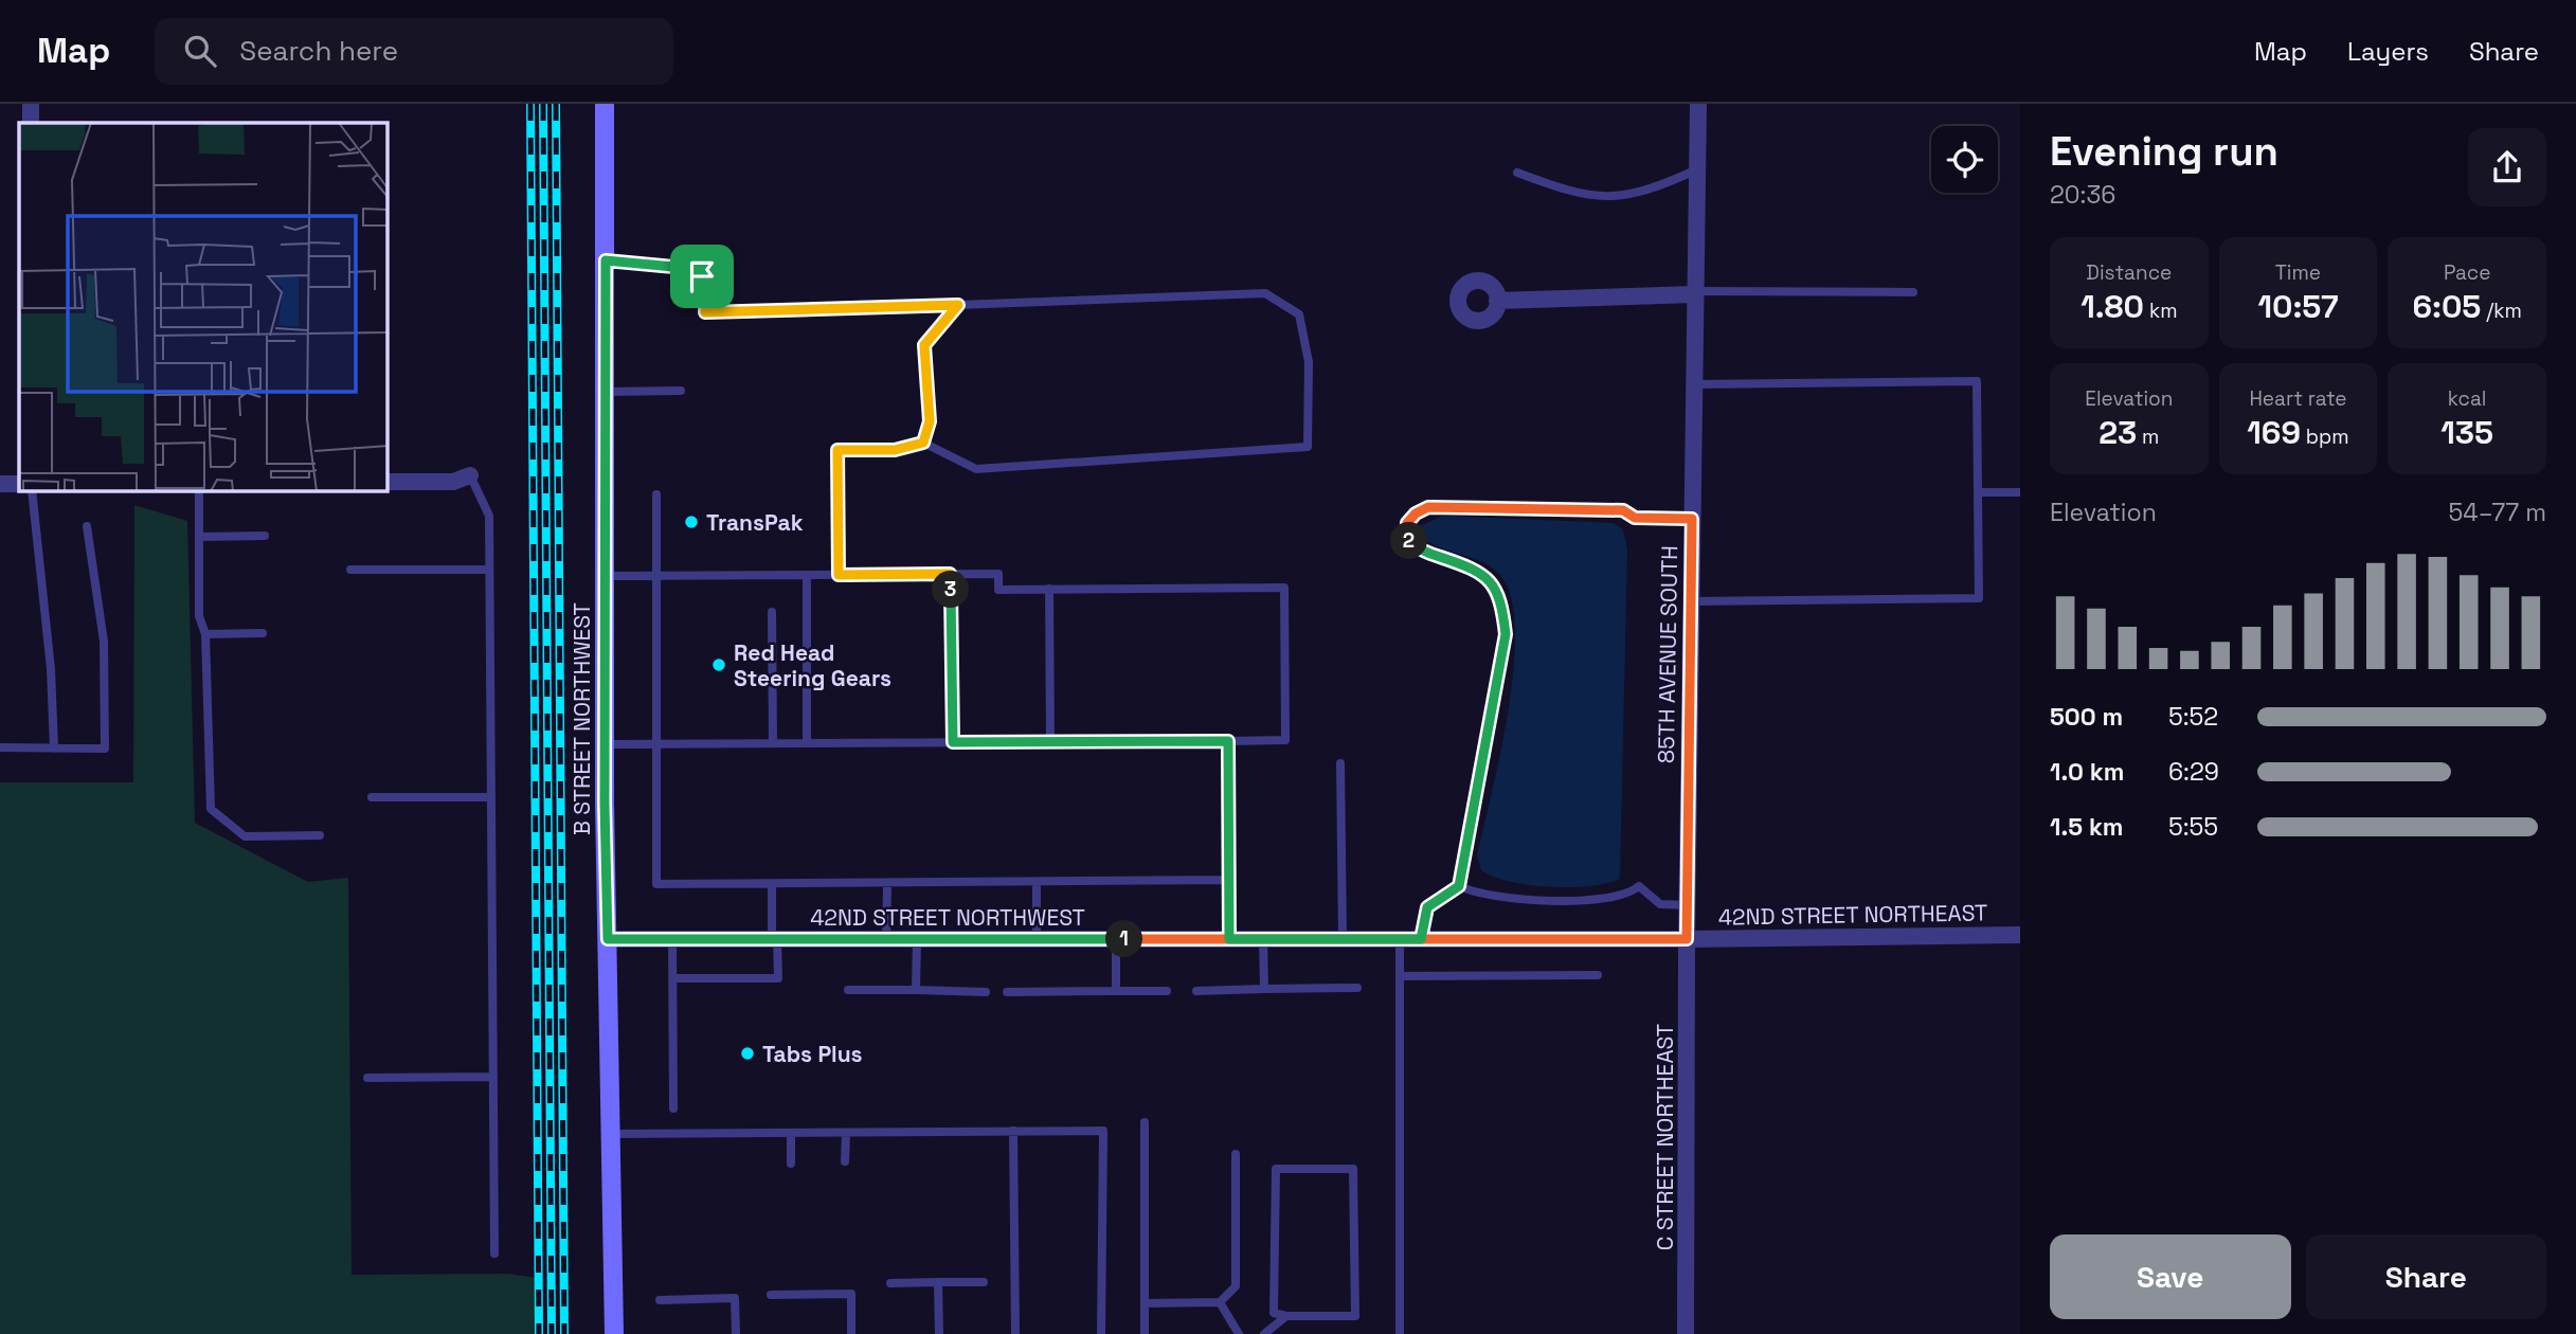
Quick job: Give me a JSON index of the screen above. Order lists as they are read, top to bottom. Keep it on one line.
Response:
{"streets":{"street":["85TH AVENUE SOUTH","B STREET NORTHWEST","42ND STREET NORTHEAST","42ND STREET NORTHWEST","C STREET NORTHEAST"]},"crossings":[["85TH AVENUE SOUTH","42ND STREET NORTHEAST"],["85TH AVENUE SOUTH","42ND STREET NORTHWEST"],["85TH AVENUE SOUTH","C STREET NORTHEAST"],["B STREET NORTHWEST","42ND STREET NORTHWEST"],["42ND STREET NORTHEAST","42ND STREET NORTHWEST"],["42ND STREET NORTHEAST","C STREET NORTHEAST"],["42ND STREET NORTHWEST","C STREET NORTHEAST"]],"places":["TransPak","Red Head Steering Gears","Tabs Plus"],"page":{"header":"Map","search":"Search here","nav":["Map","Layers","Share"],"heading":["Evening run","20:36"],"stats":[["Distance","1.80 km"],["Time","10:57"],["Pace","6:05 /km"],["Elevation","23 m"],["Heart rate","169 bpm"],["kcal","135"]],"chart":["Elevation","54–77 m"],"pins":["2","3","1"],"list":[{"name":"500 m","note":"5:52"},{"name":"1.0 km","note":"6:29"},{"name":"1.5 km","note":"5:55"}],"buttons":["Save","Share"]}}
